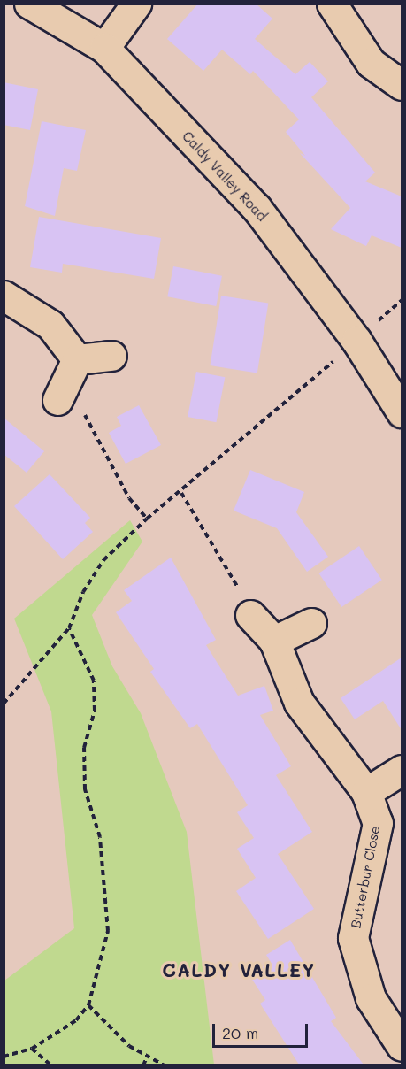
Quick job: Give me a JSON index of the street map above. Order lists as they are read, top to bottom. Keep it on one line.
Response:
{"streets":{"street":["Caldy Valley Road","Butterbur Close"]},"districts":["CALDY VALLEY"],"scale_bar":"20 m"}
